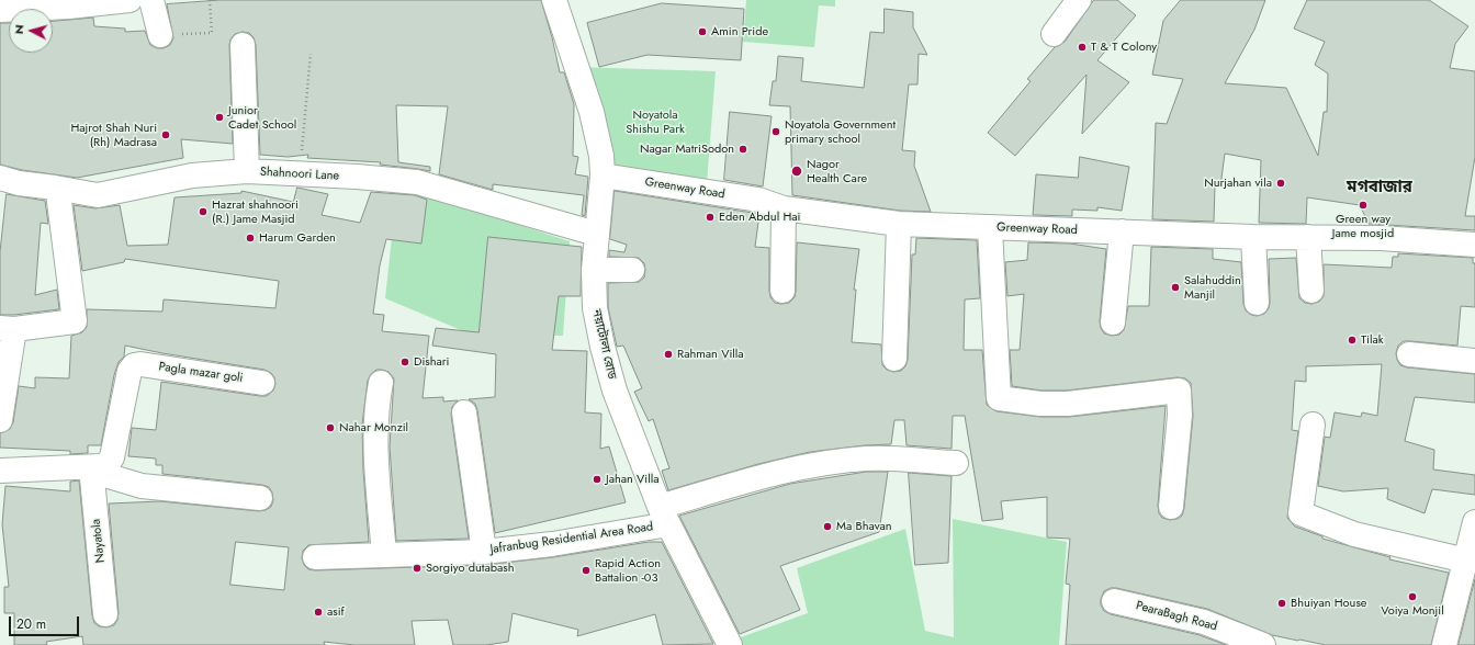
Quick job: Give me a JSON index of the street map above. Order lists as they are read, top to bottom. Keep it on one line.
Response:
{"streets":{"street":["Shahnoori Lane","Greenway Road","নয়াটোলা রোড","Pagla mazar goli","Jafranbug Residential Area Road","Nayatola","PearaBagh Road"]},"crossings":[["Shahnoori Lane","নয়াটোলা রোড"],["Greenway Road","নয়াটোলা রোড"],["নয়াটোলা রোড","Jafranbug Residential Area Road"],["Pagla mazar goli","Nayatola"]],"districts":["মগবাজার"],"parks":["Noyatola Shishu Park"],"places":["Amin Pride","T & T Colony","Junior Cadet School","Noyatola Government primary school","Hajrot Shah Nuri (Rh) Madrasa","Nagar MatriSodon","Nagor Health Care","Nurjahan vila","Green way Jame mosjid","Hazrat shahnoori (R.) Jame Masjid","Eden Abdul Hai","Harum Garden","Salahuddin Manjil","Tilak","Rahman Villa","Dishari","Nahar Monzil","Jahan Villa","Ma Bhavan","Sorgiyo dutabash","Rapid Action Battalion -03","Voiya Monjil","Bhuiyan House","asif"],"scale_bar":"20 m","north":"left"}
